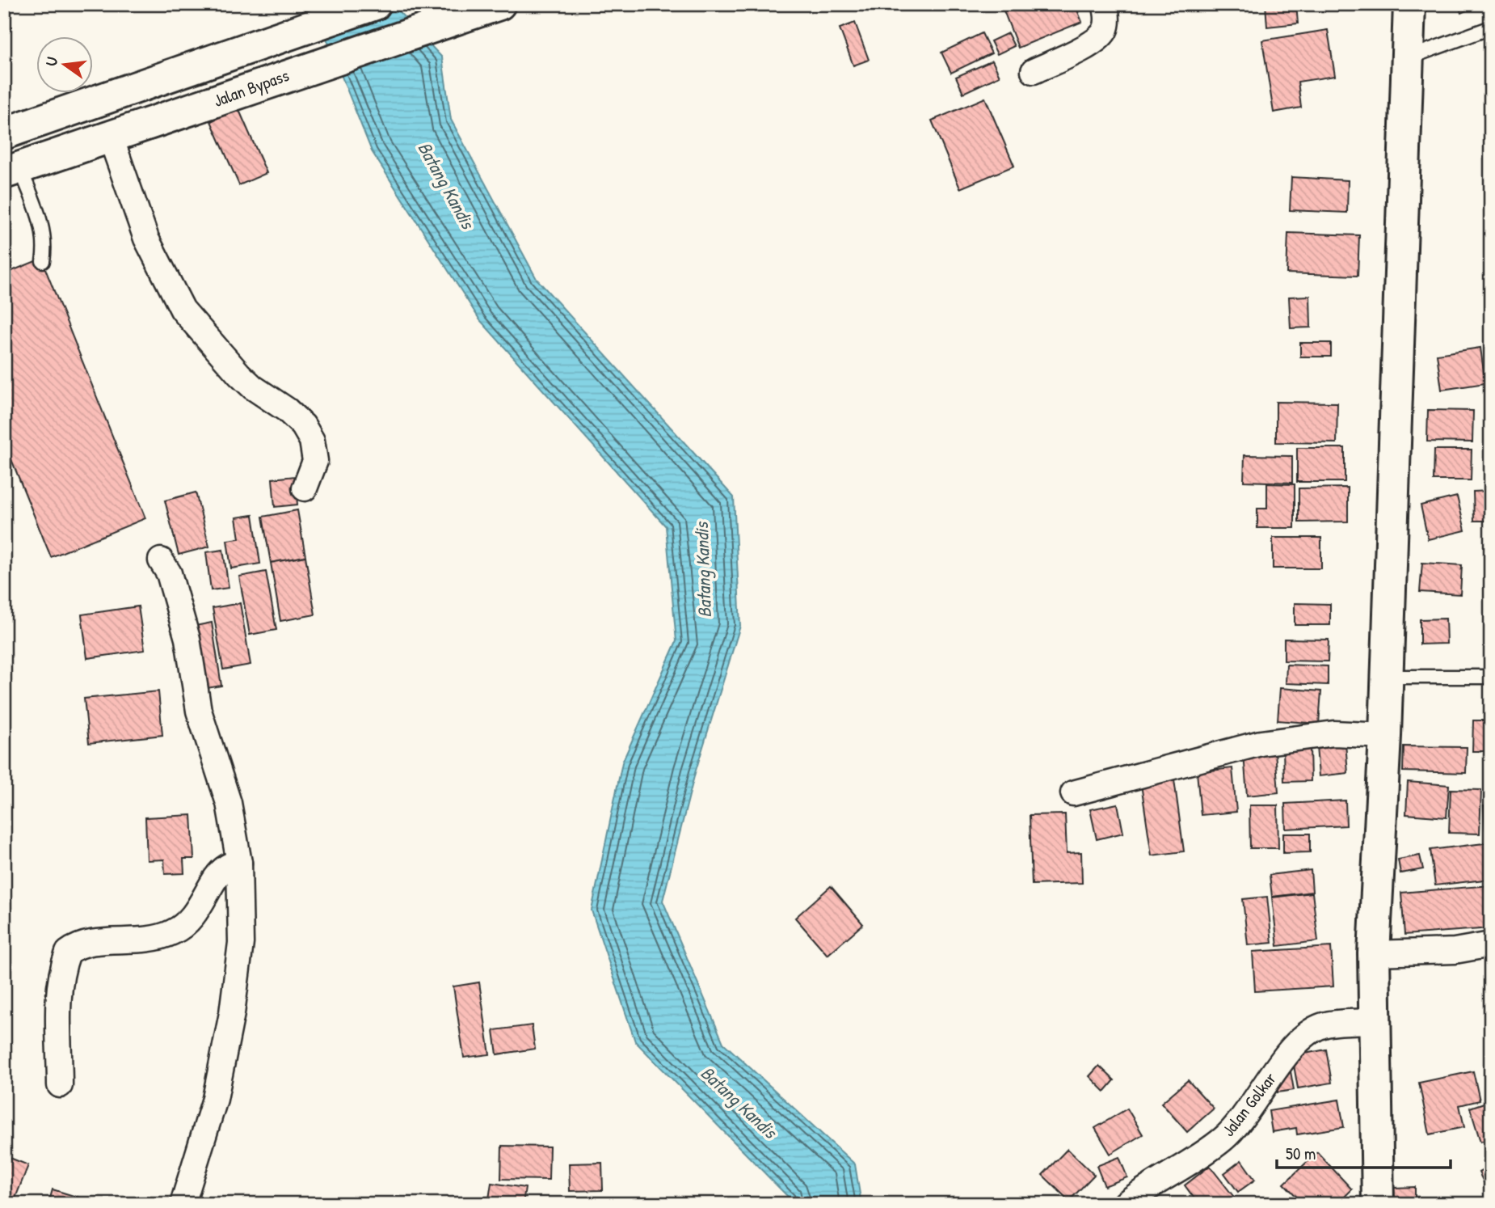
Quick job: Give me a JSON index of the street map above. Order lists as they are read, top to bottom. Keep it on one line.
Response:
{"streets":{"main road":["Jalan Bypass"],"street":["Jalan Golkar"]},"water":["Batang Kandis"],"scale_bar":"50 m","north":"left"}
